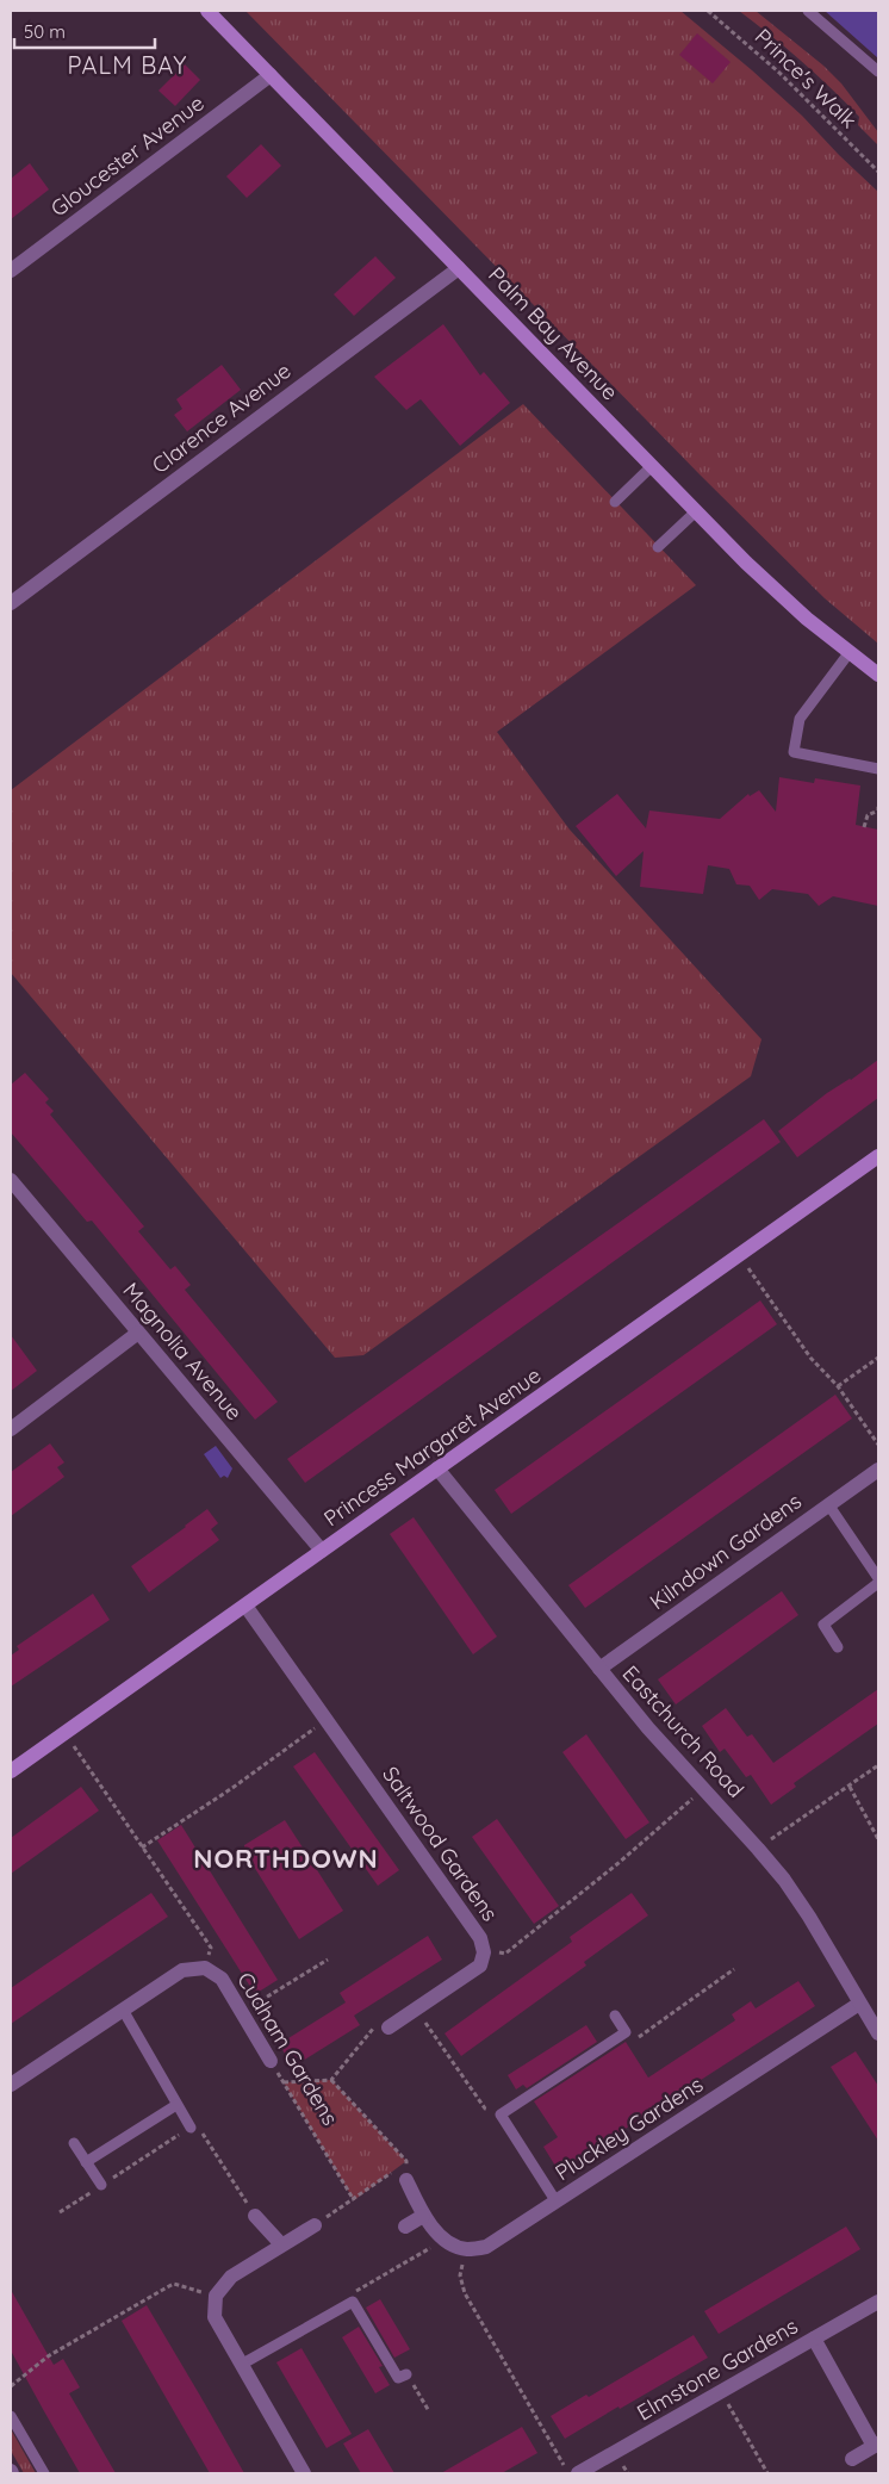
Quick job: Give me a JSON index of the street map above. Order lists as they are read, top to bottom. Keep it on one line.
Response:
{"streets":{"main road":["Palm Bay Avenue","Princess Margaret Avenue"],"street":["Gloucester Avenue","Clarence Avenue","Magnolia Avenue","Kilndown Gardens","Eastchurch Road","Saltwood Gardens","Cudham Gardens","Pluckley Gardens","Elmstone Gardens"],"path":["Prince's Walk"]},"crossings":[["Gloucester Avenue","Palm Bay Avenue"],["Palm Bay Avenue","Clarence Avenue"],["Magnolia Avenue","Princess Margaret Avenue"],["Princess Margaret Avenue","Eastchurch Road"],["Princess Margaret Avenue","Saltwood Gardens"],["Kilndown Gardens","Eastchurch Road"],["Eastchurch Road","Pluckley Gardens"]],"districts":["PALM BAY","NORTHDOWN"],"scale_bar":"50 m"}
